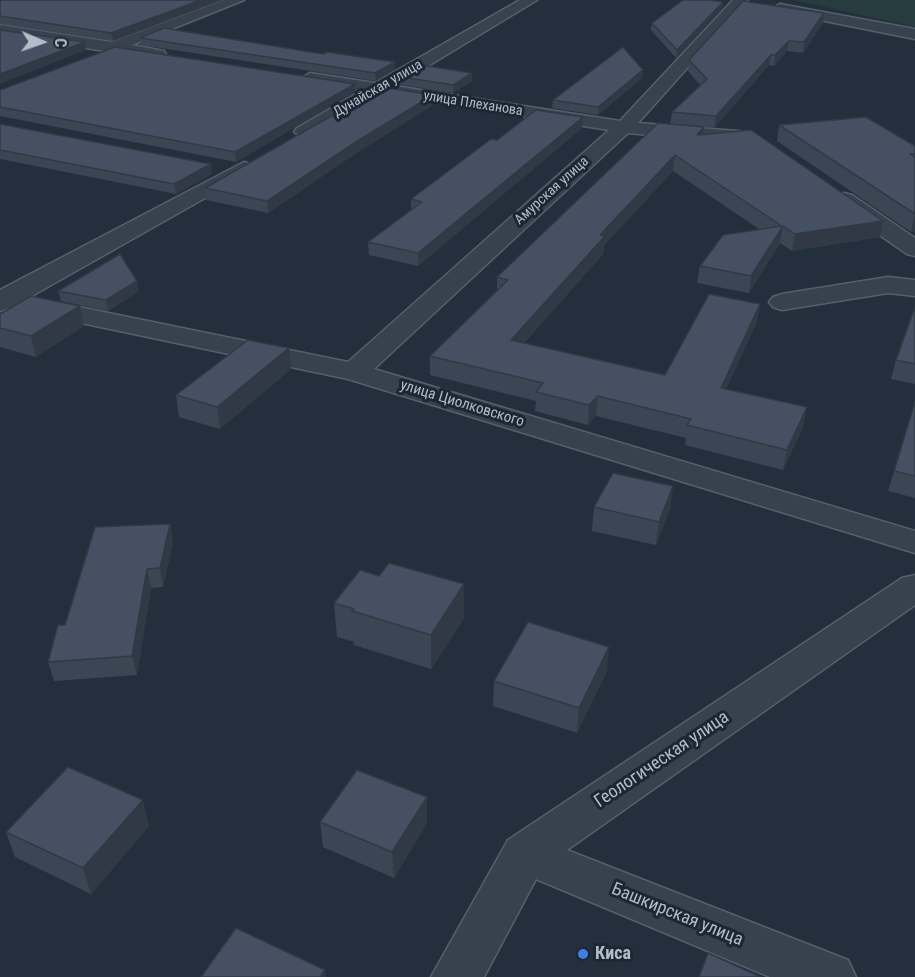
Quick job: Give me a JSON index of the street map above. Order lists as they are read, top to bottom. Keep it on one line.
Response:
{"streets":{"street":["Дунайская улица","улица Плеханова","Амурская улица","улица Циолковского","Геологическая улица","Башкирская улица"]},"crossings":[["Дунайская улица","улица Плеханова"],["улица Плеханова","Амурская улица"],["Амурская улица","улица Циолковского"],["Геологическая улица","Башкирская улица"]],"places":["Киса"],"north":"right"}
